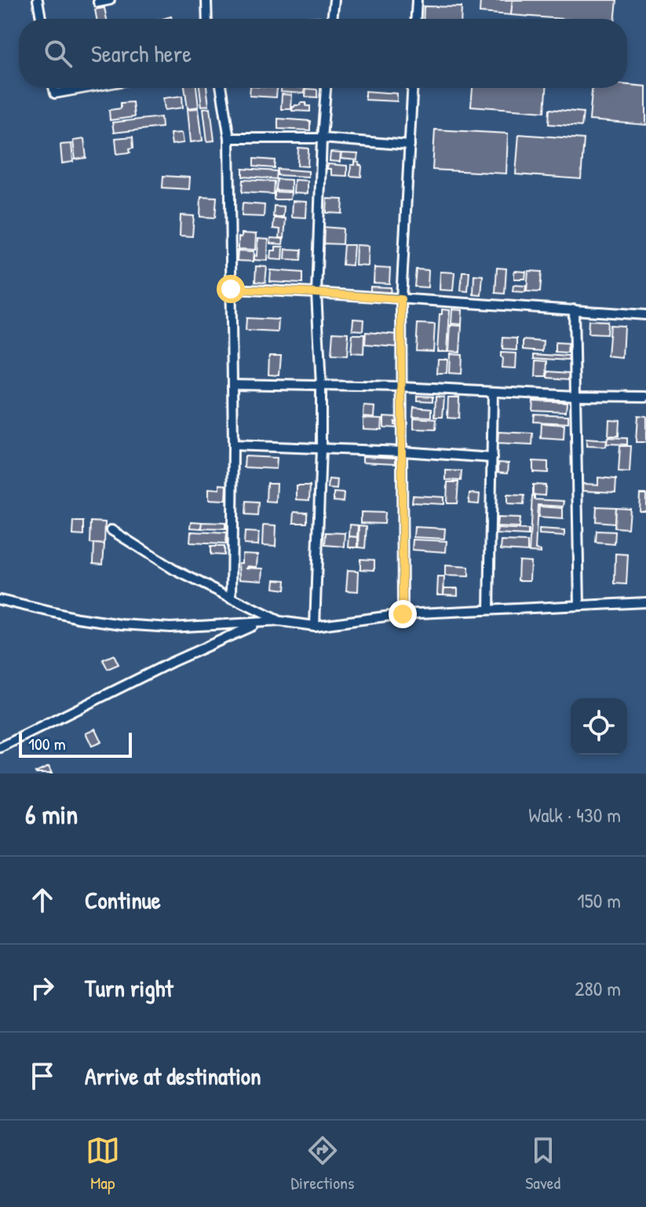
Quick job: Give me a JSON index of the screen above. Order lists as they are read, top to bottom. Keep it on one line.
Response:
{"scale_bar":"100 m","page":{"search":"Search here","scale":"100 m","heading":["6 min","Walk · 430 m"],"list":[["Continue","150 m"],["Turn right","280 m"],"Arrive at destination"],"nav":["Map","Directions","Saved"]}}
